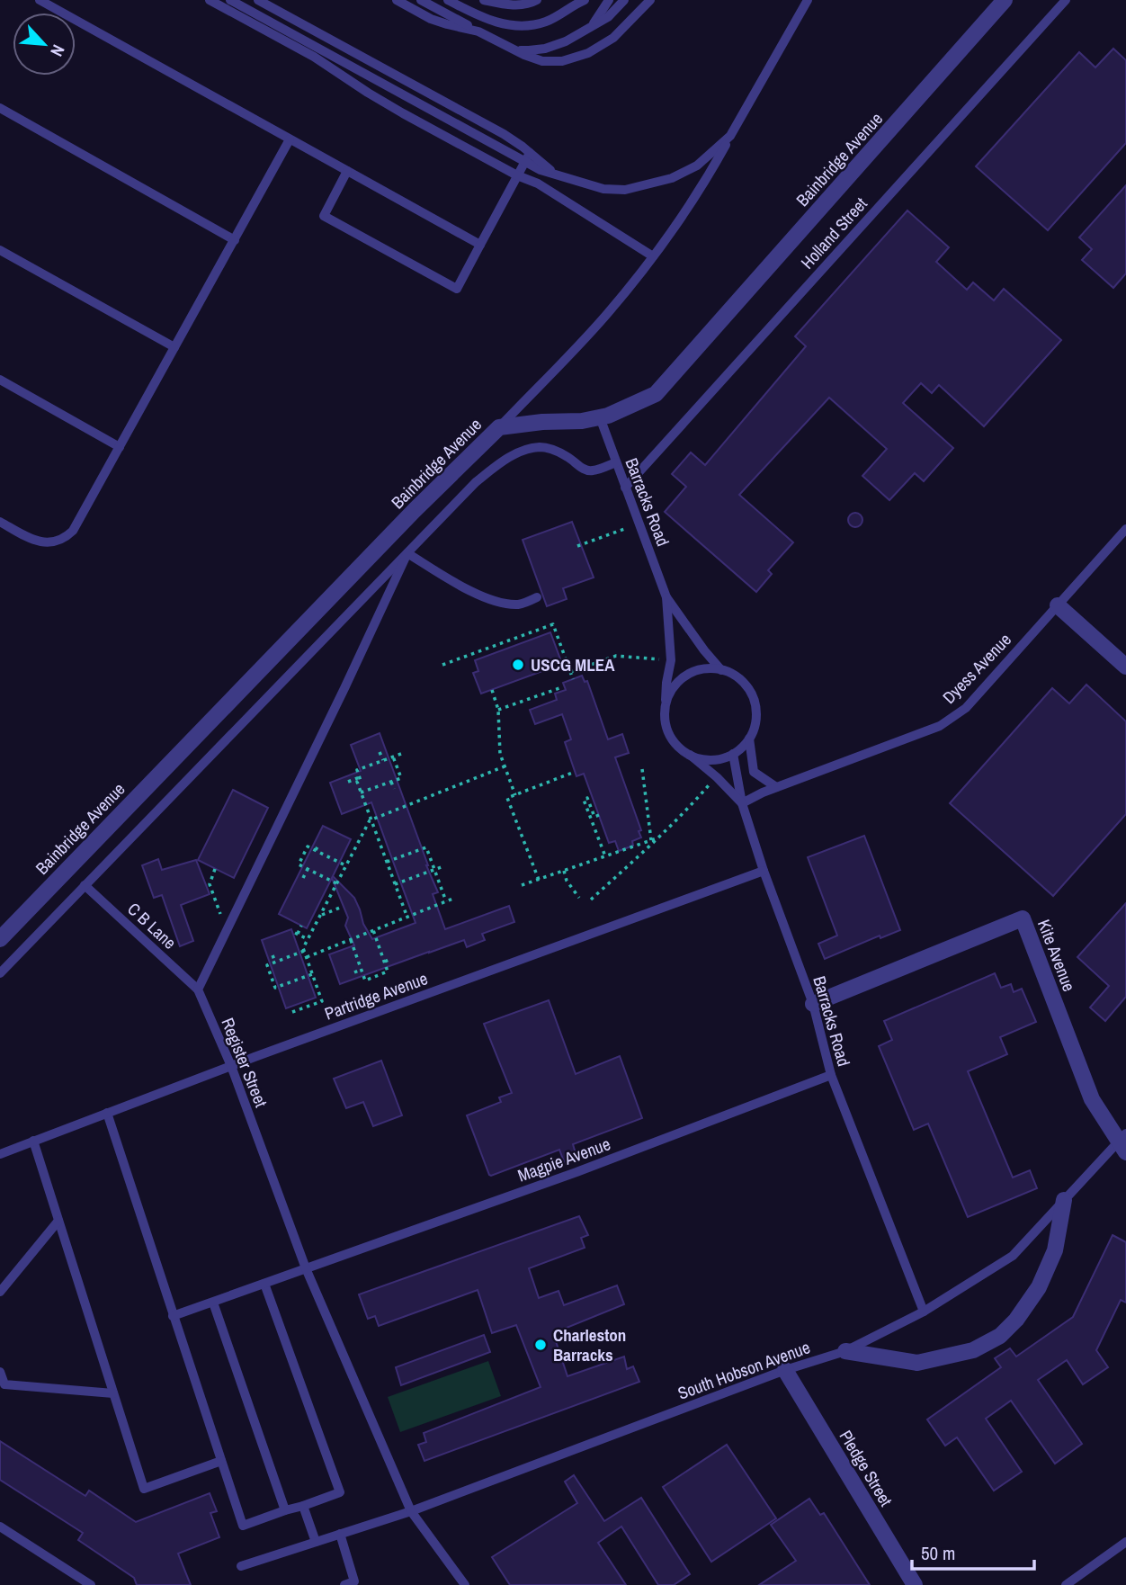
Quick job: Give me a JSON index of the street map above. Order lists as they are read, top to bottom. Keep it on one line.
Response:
{"streets":{"street":["Bainbridge Avenue","Kite Avenue","Pledge Street"],"lane":["Holland Street","Barracks Road","Dyess Avenue","C B Lane","Partridge Avenue","Register Street","Magpie Avenue","South Hobson Avenue"]},"crossings":[["Bainbridge Avenue","Barracks Road"],["Holland Street","Barracks Road"],["Barracks Road","Dyess Avenue"],["Barracks Road","Kite Avenue"],["Barracks Road","Partridge Avenue"],["Barracks Road","Magpie Avenue"],["Barracks Road","South Hobson Avenue"],["C B Lane","Register Street"],["Kite Avenue","South Hobson Avenue"],["Partridge Avenue","Register Street"],["Register Street","Magpie Avenue"],["Register Street","South Hobson Avenue"],["South Hobson Avenue","Pledge Street"]],"places":["USCG MLEA","Charleston Barracks"],"scale_bar":"50 m","north":"bottom right"}
